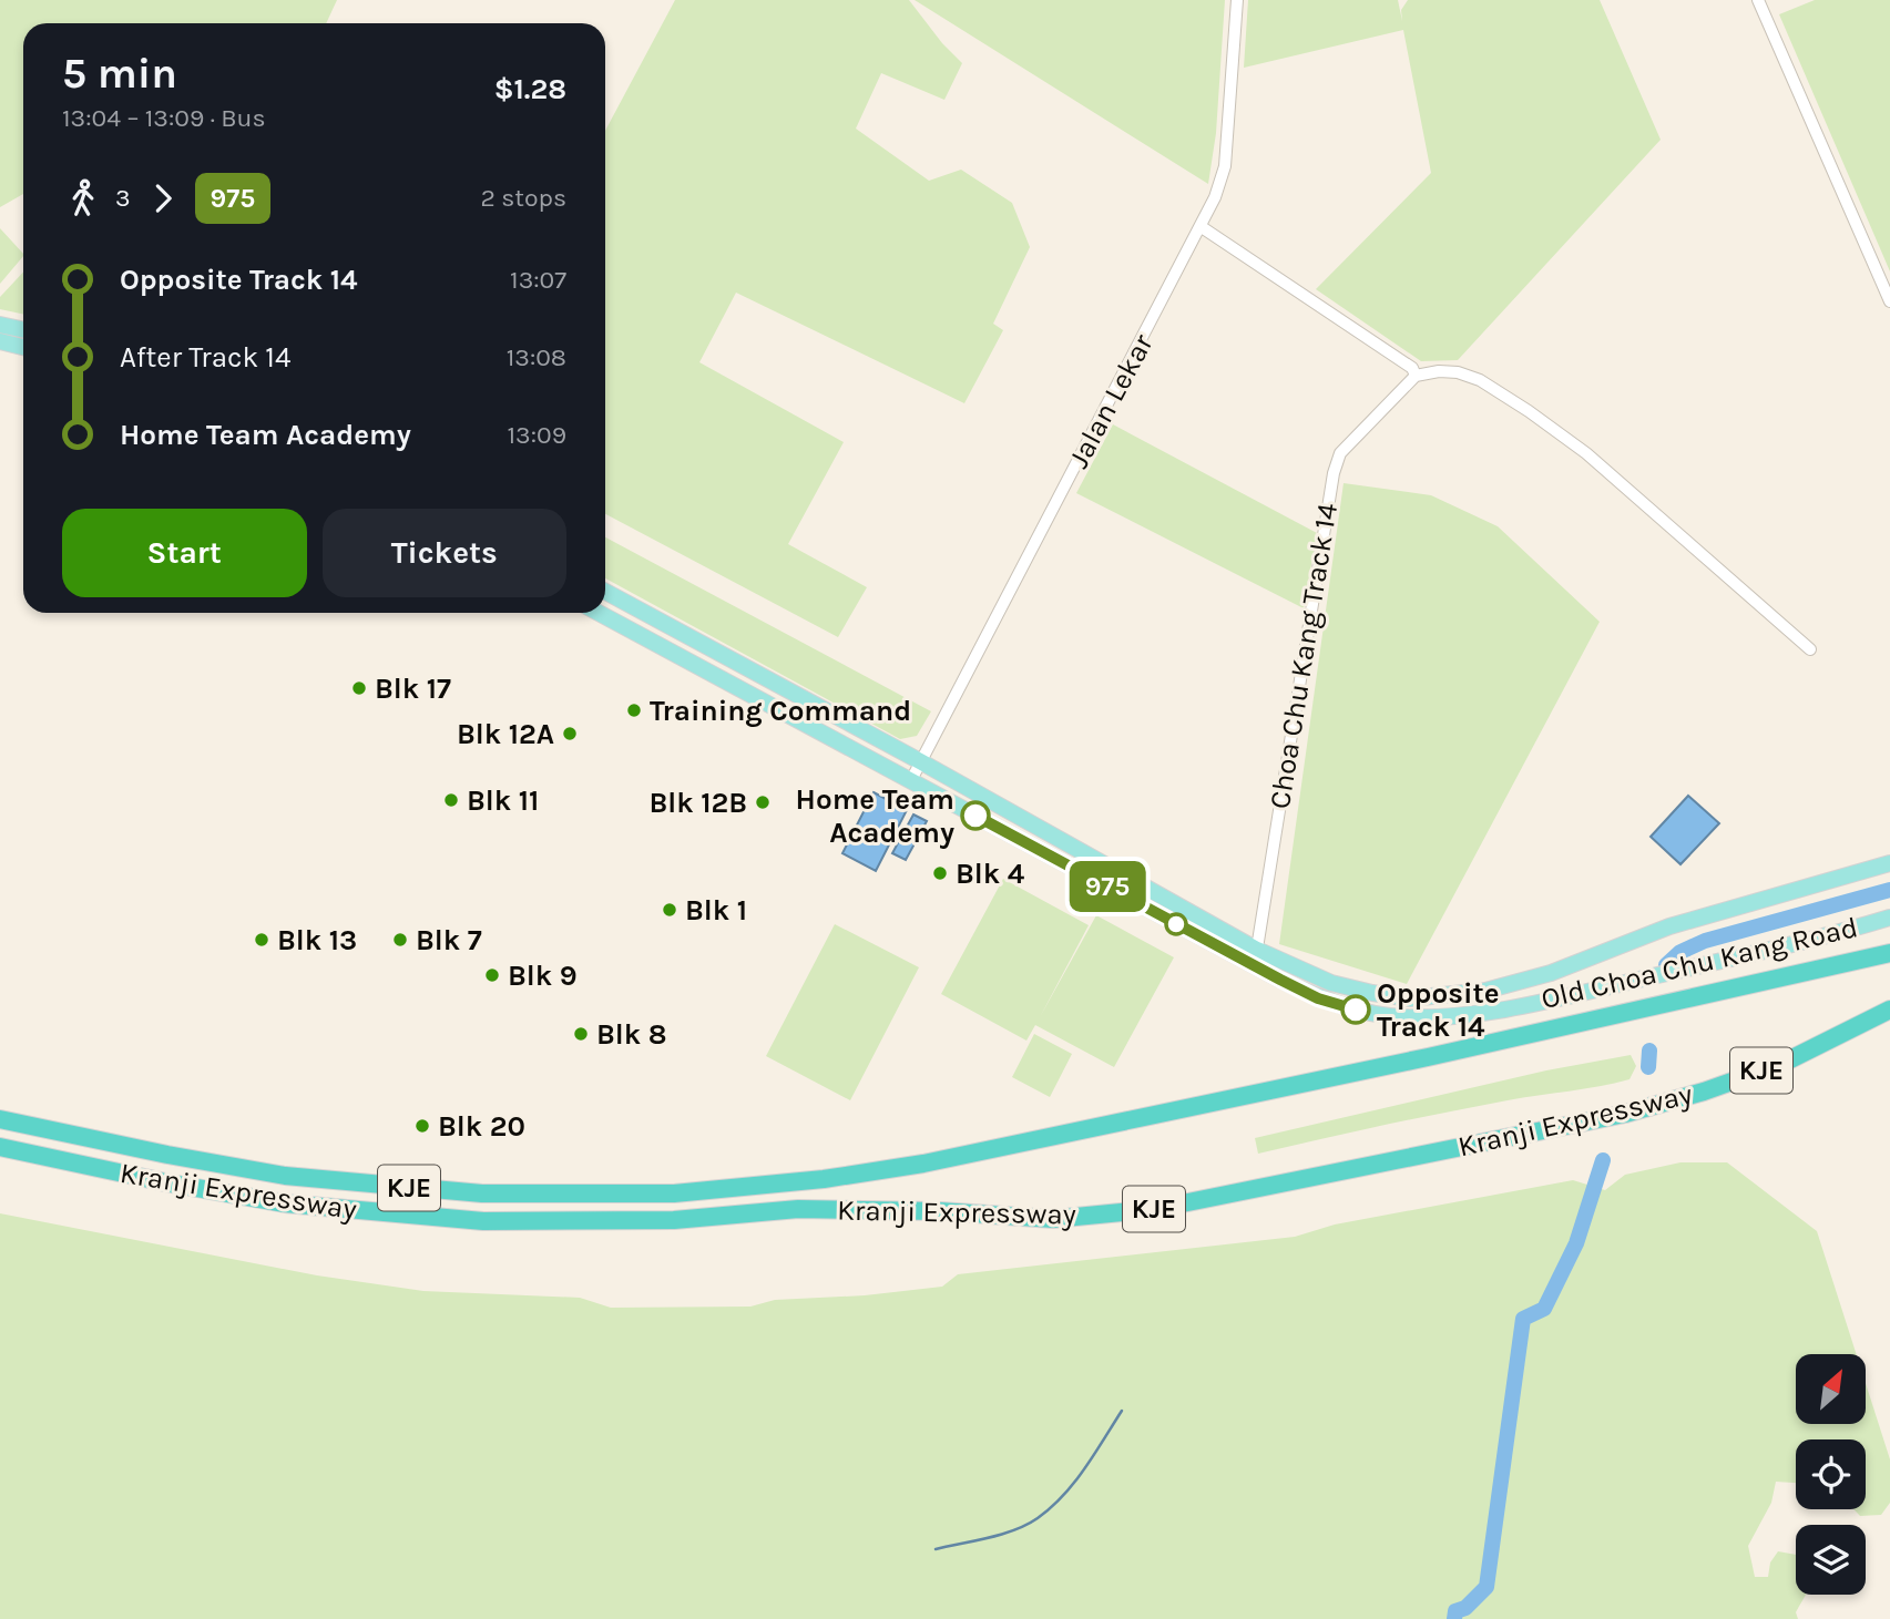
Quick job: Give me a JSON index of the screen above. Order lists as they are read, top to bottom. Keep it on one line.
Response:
{"streets":{"highway":["KJE","Kranji Expressway"],"main road":["Old Choa Chu Kang Road"],"street":["Jalan Lekar","Choa Chu Kang Track 14"]},"crossings":[["Jalan Lekar","Old Choa Chu Kang Road"],["Choa Chu Kang Track 14","Old Choa Chu Kang Road"]],"places":["Blk 17","Training Command","Blk 12A","Blk 11","Blk 12B","Home Team Academy","Blk 4","Blk 1","Blk 13","Blk 7","Blk 9","Opposite Track 14","Blk 8","Blk 20"],"lines":["bus line 975"],"north":"top right","page":{"on_map":"975","heading":["5 min","13:04 – 13:09 · Bus","$1.28"],"legs":["3","975","2 stops"],"list":[{"name":"Opposite Track 14","value":"13:07"},{"name":"After Track 14","value":"13:08"},{"name":"Home Team Academy","value":"13:09"}],"buttons":["Start","Tickets"]}}
